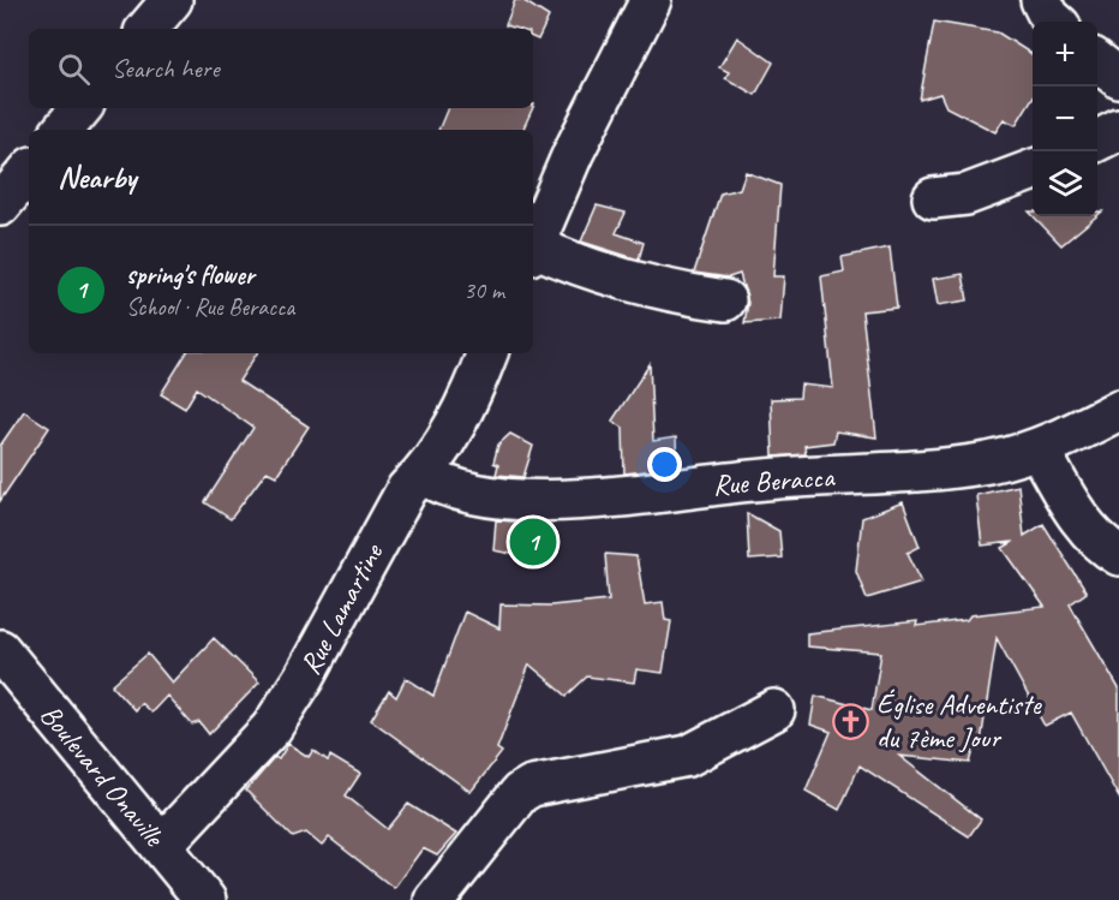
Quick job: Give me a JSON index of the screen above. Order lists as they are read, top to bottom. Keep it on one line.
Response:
{"streets":{"street":["Rue Beracca","Rue Lamartine","Boulevard Onaville"]},"crossings":[["Rue Beracca","Rue Lamartine"],["Rue Lamartine","Boulevard Onaville"]],"places":{"church":["Église Adventiste du 7ème Jour"]},"page":{"map_buttons":["+","−"],"search":"Search here","heading":"Nearby","list":[{"mark":"1","name":"spring's flower","note":"School · Rue Beracca","value":"30 m"}],"pins":"1"}}
